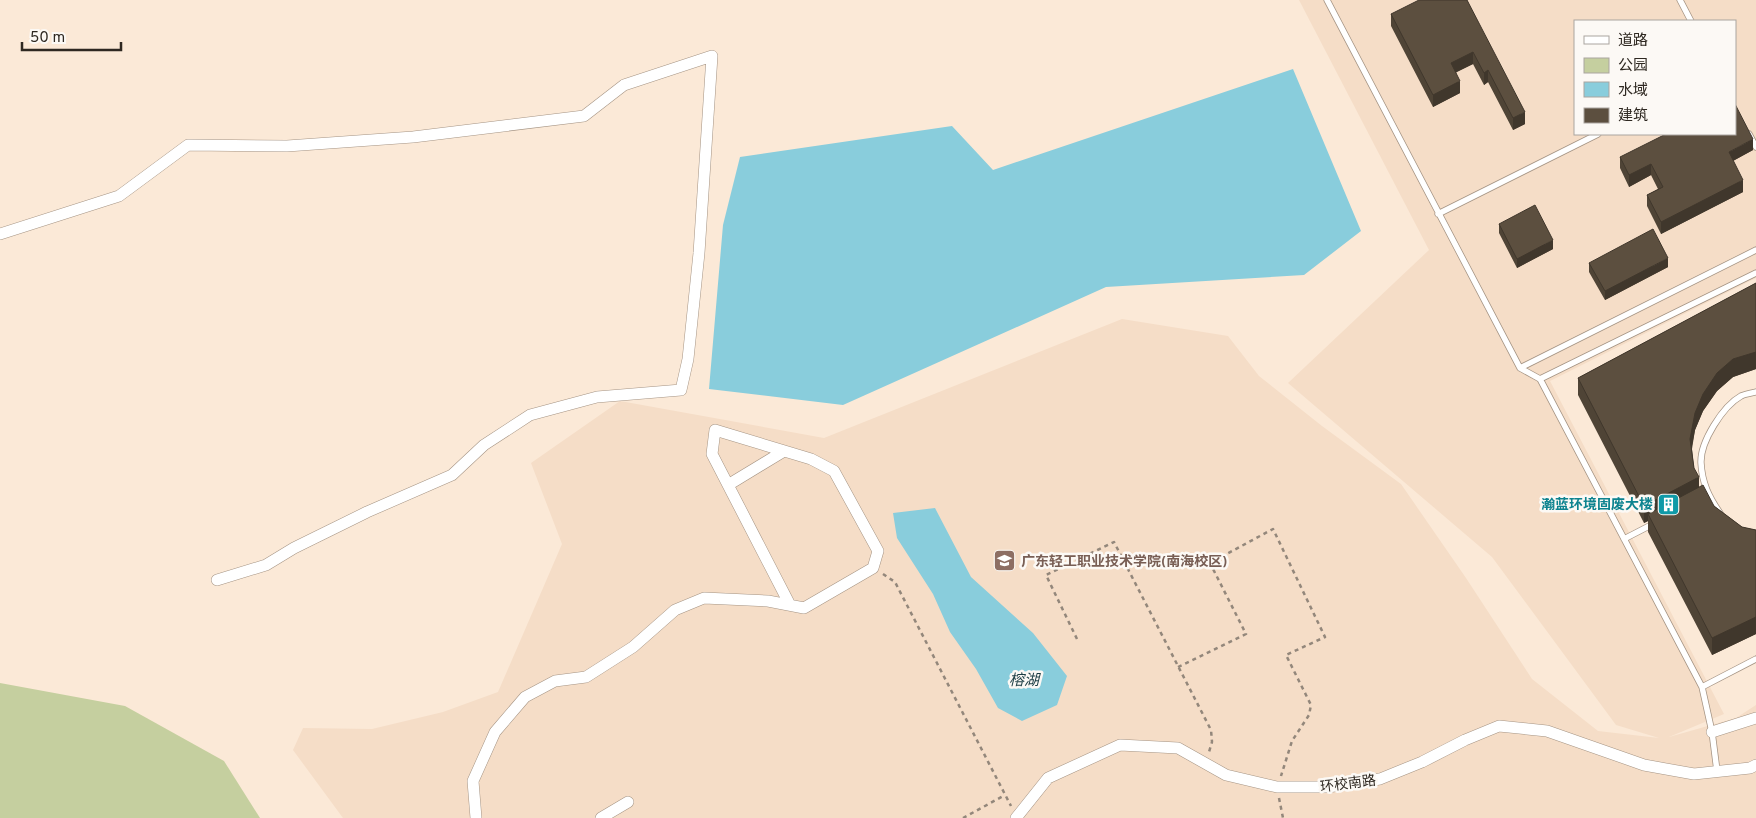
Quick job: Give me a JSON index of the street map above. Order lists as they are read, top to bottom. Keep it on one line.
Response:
{"streets":{"street":["环校南路"]},"water":["榕湖"],"places":{"building":["瀚蓝环境固废大楼"],"school or university":["广东轻工职业技术学院(南海校区)"]},"legend":["道路","公园","水域","建筑"],"scale_bar":"50 m"}
